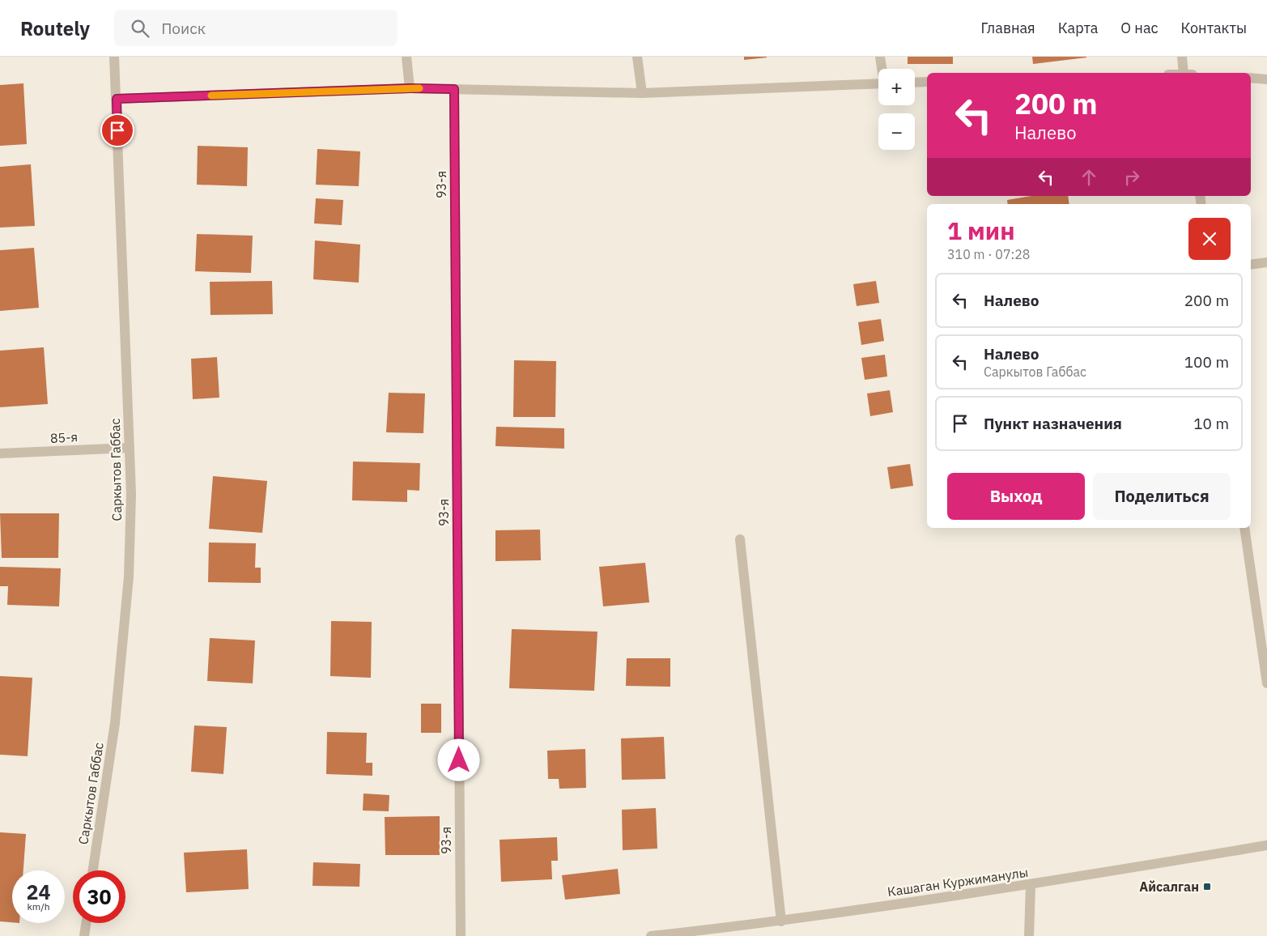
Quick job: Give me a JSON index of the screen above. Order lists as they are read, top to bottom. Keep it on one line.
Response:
{"streets":{"street":["93-я","85-я","Саркытов Габбас","Кашаган Куржиманулы"]},"crossings":[["85-я","Саркытов Габбас"]],"places":{"transit":["Айсалган"]},"page":{"header":"Routely","search":"Поиск","nav":["Главная","Карта","О нас","Контакты"],"map_buttons":["+","−"],"turn":["200 m","Налево"],"heading":["1 мин","310 m · 07:28"],"list":[{"name":"Налево","value":"200 m"},{"name":"Налево","note":"Саркытов Габбас","value":"100 m"},{"name":"Пункт назначения","value":"10 m"}],"buttons":["Выход","Поделиться"],"speed":"24 km/h","limit":"30"}}
